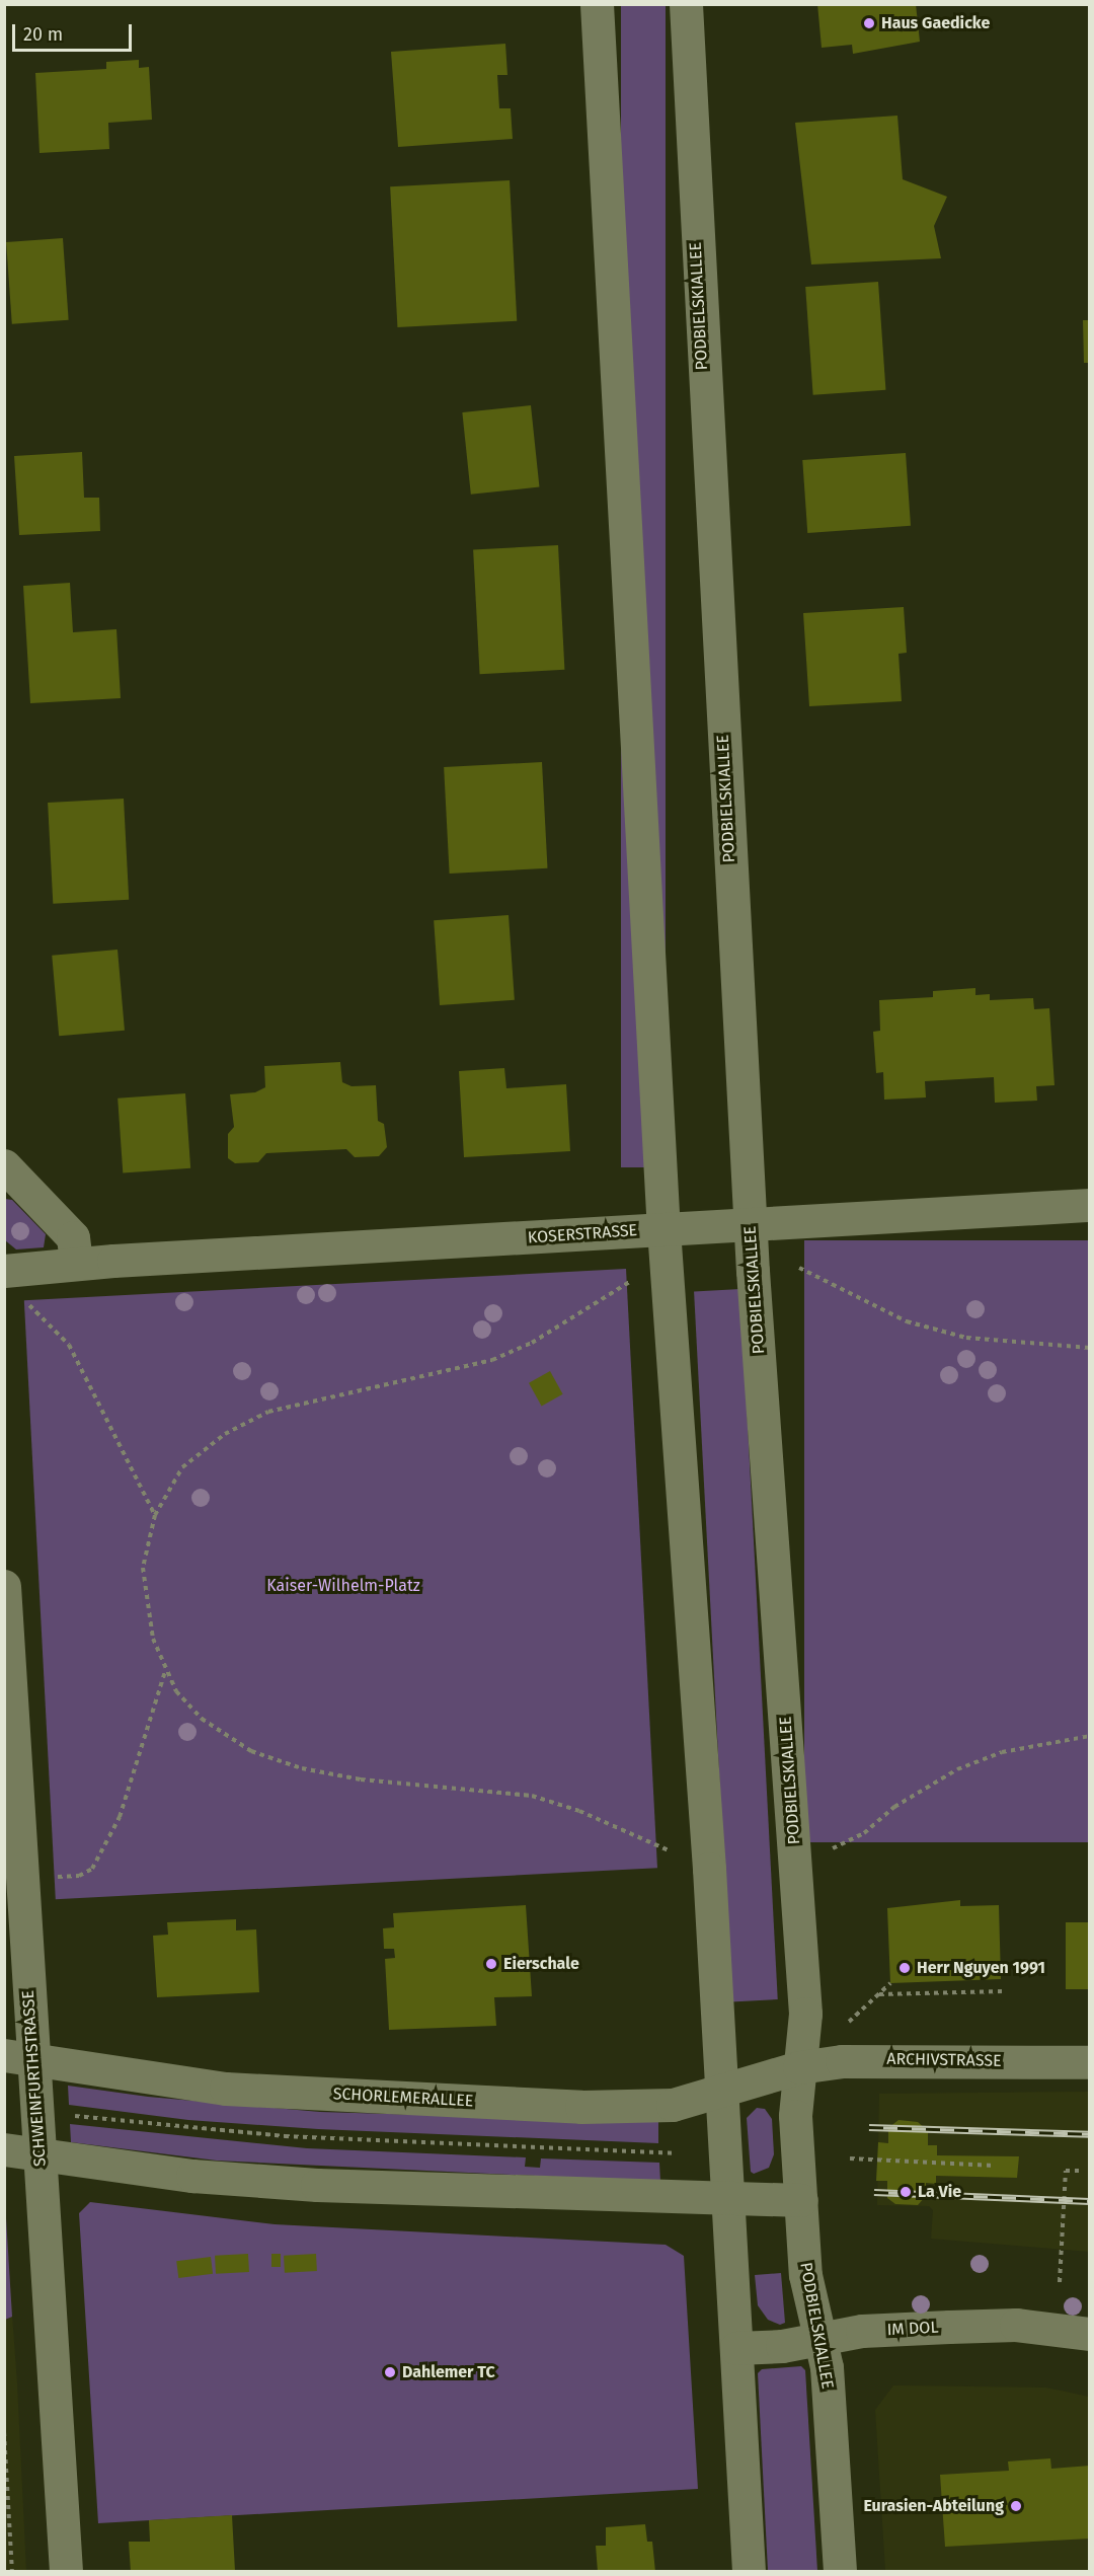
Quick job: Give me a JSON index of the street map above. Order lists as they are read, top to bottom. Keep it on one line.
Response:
{"streets":{"street":["PODBIELSKIALLEE","KOSERSTRASSE","ARCHIVSTRASSE","SCHWEINFURTHSTRASSE","SCHORLEMERALLEE","IM DOL"]},"crossings":[["PODBIELSKIALLEE","KOSERSTRASSE"],["PODBIELSKIALLEE","ARCHIVSTRASSE"],["PODBIELSKIALLEE","SCHORLEMERALLEE"],["PODBIELSKIALLEE","IM DOL"],["ARCHIVSTRASSE","SCHORLEMERALLEE"],["SCHWEINFURTHSTRASSE","SCHORLEMERALLEE"]],"parks":["Kaiser-Wilhelm-Platz"],"places":["Haus Gaedicke","Eierschale","Herr Nguyen 1991","La Vie","Dahlemer TC","Eurasien-Abteilung"],"scale_bar":"20 m"}
